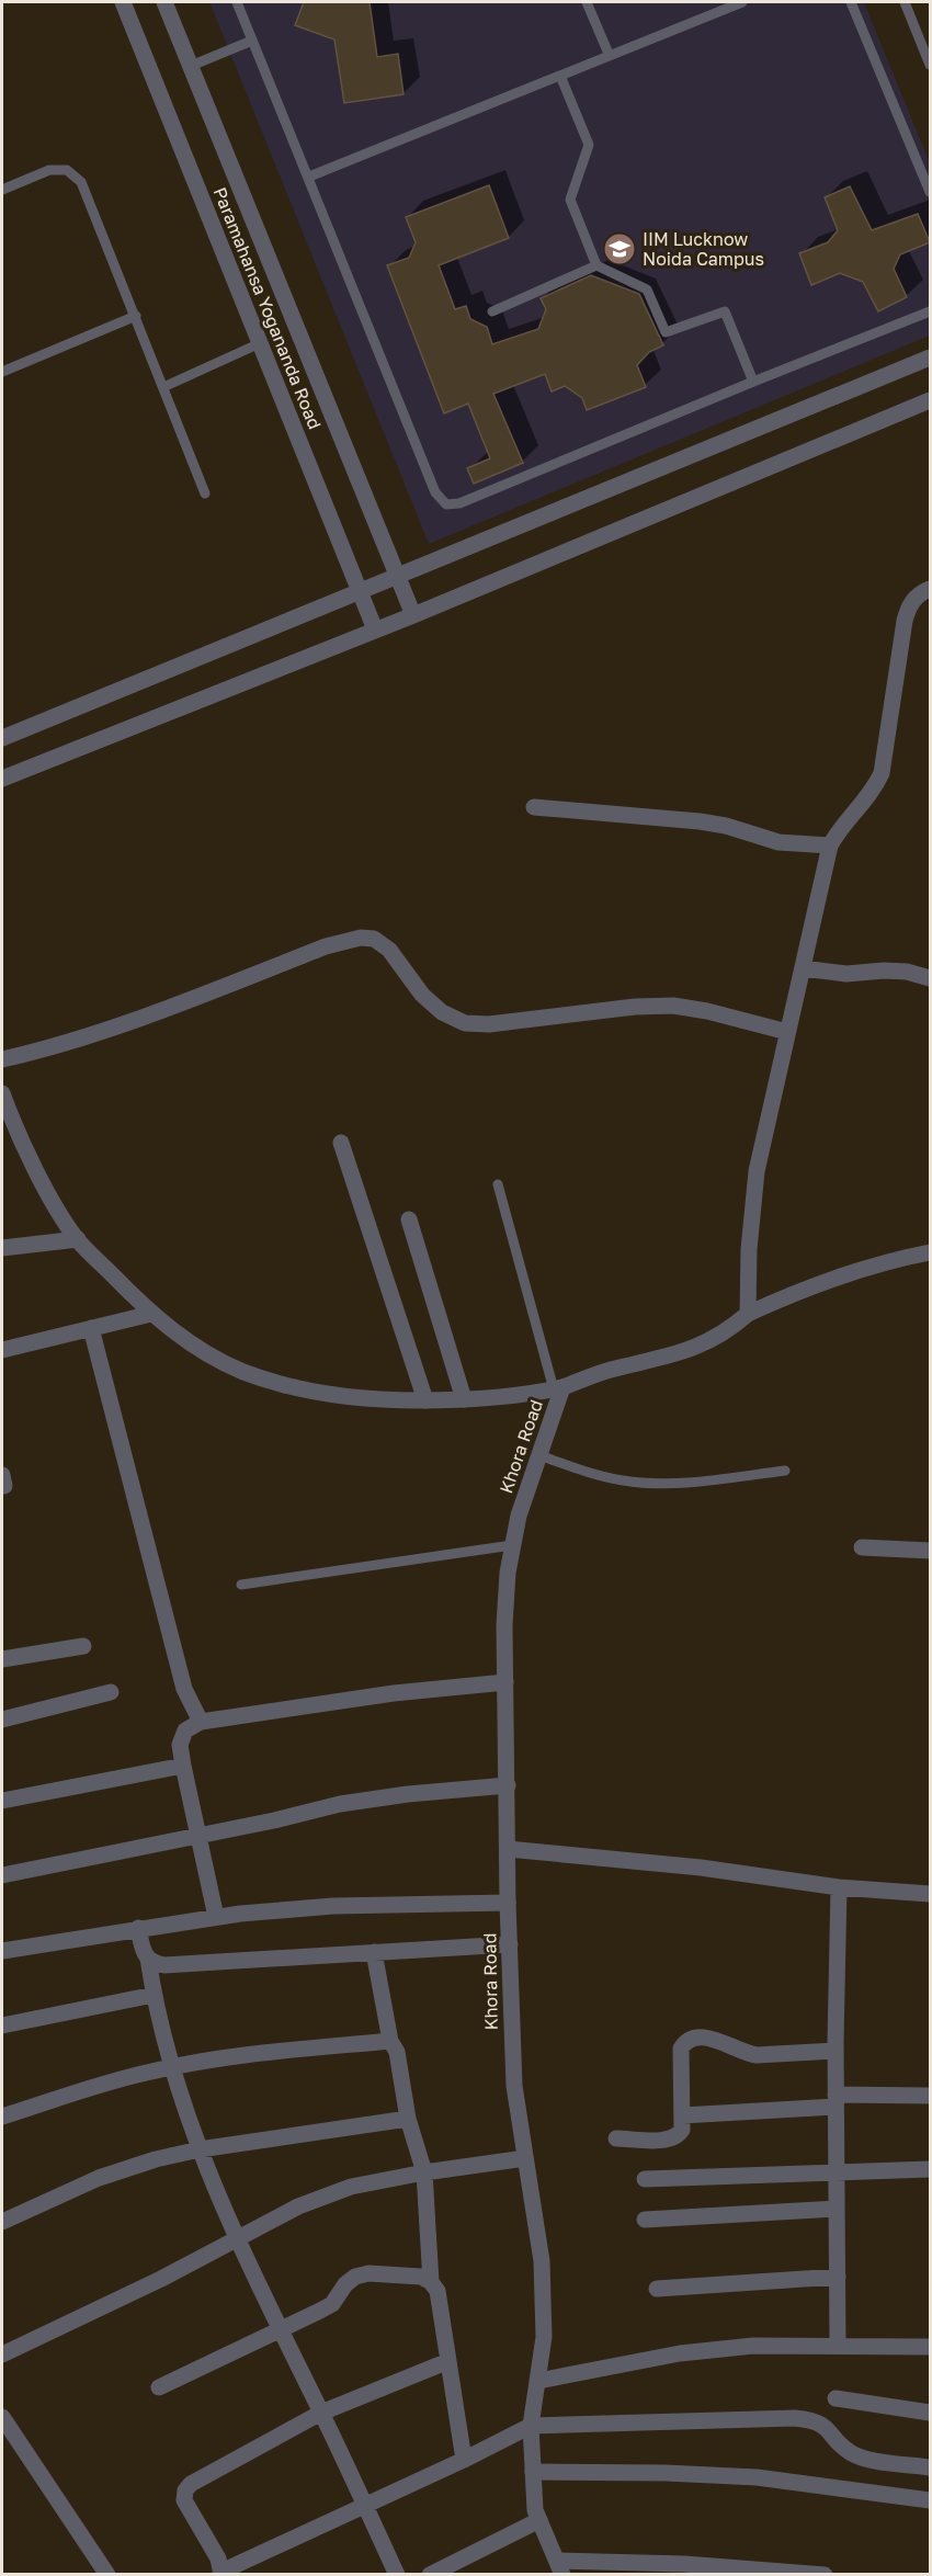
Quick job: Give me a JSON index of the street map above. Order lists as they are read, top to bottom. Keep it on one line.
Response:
{"streets":{"street":["Paramahansa Yogananda Road","Khora Road"]},"places":{"school or university":["IIM Lucknow Noida Campus"]}}
